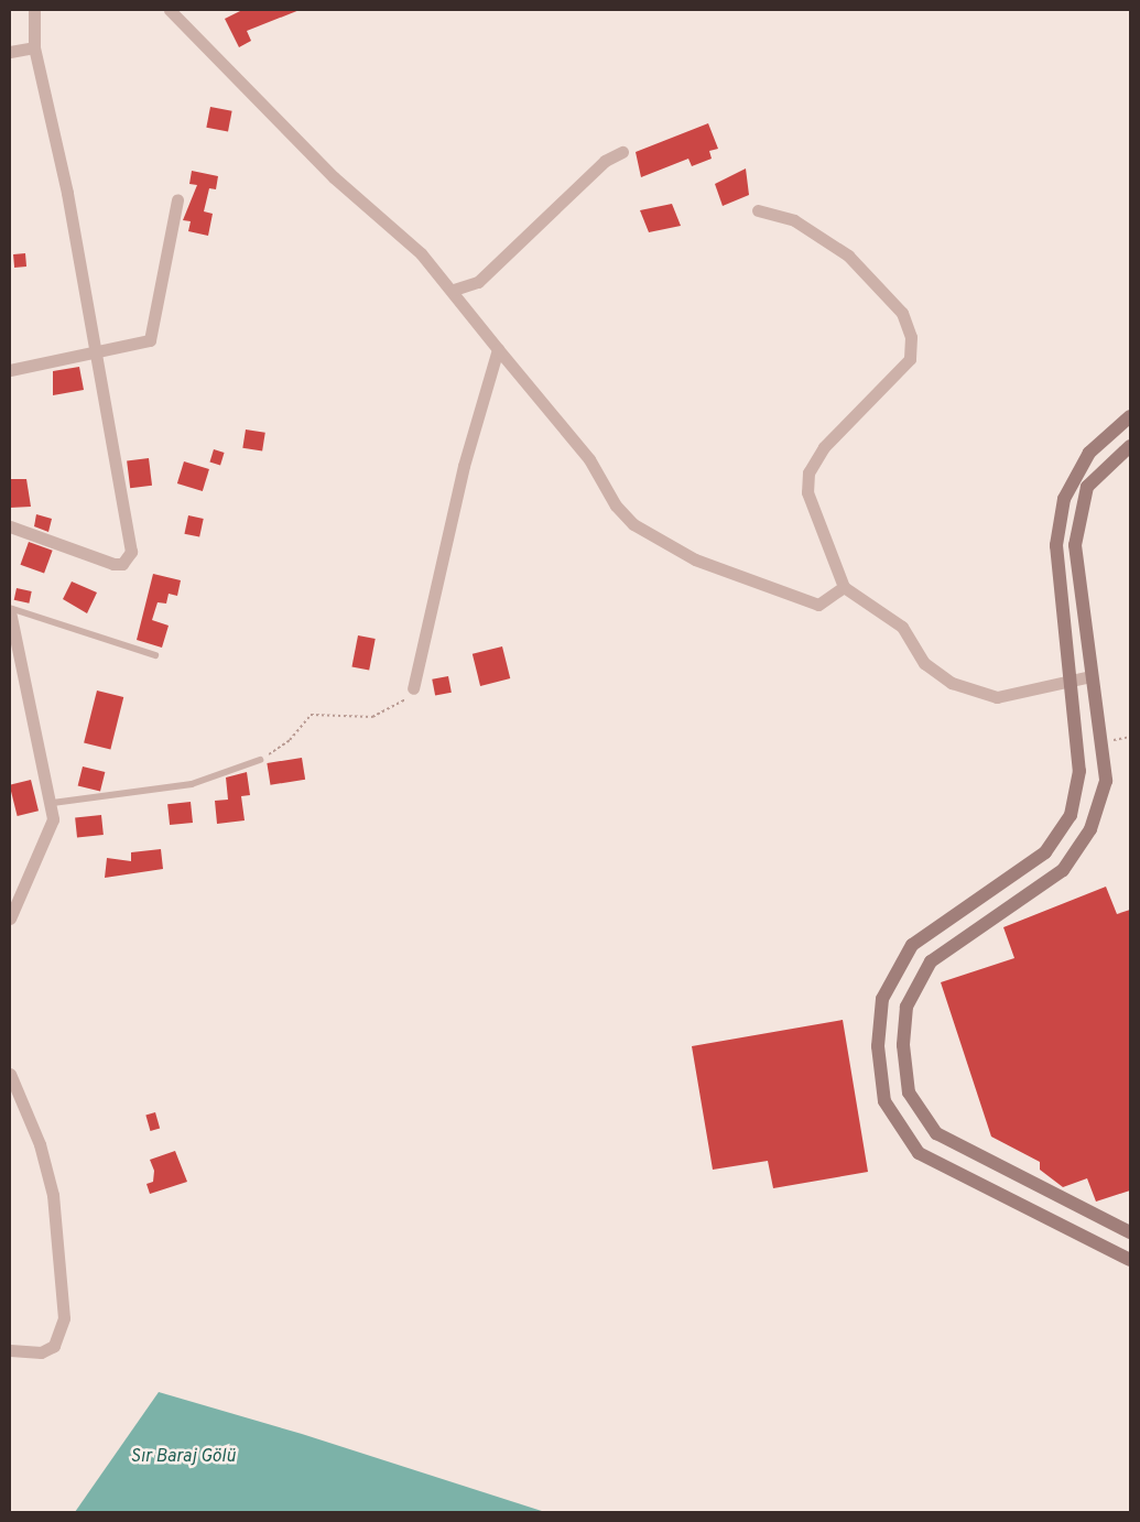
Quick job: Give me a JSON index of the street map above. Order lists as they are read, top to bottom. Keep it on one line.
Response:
{"water":["Sır Baraj Gölü"]}
